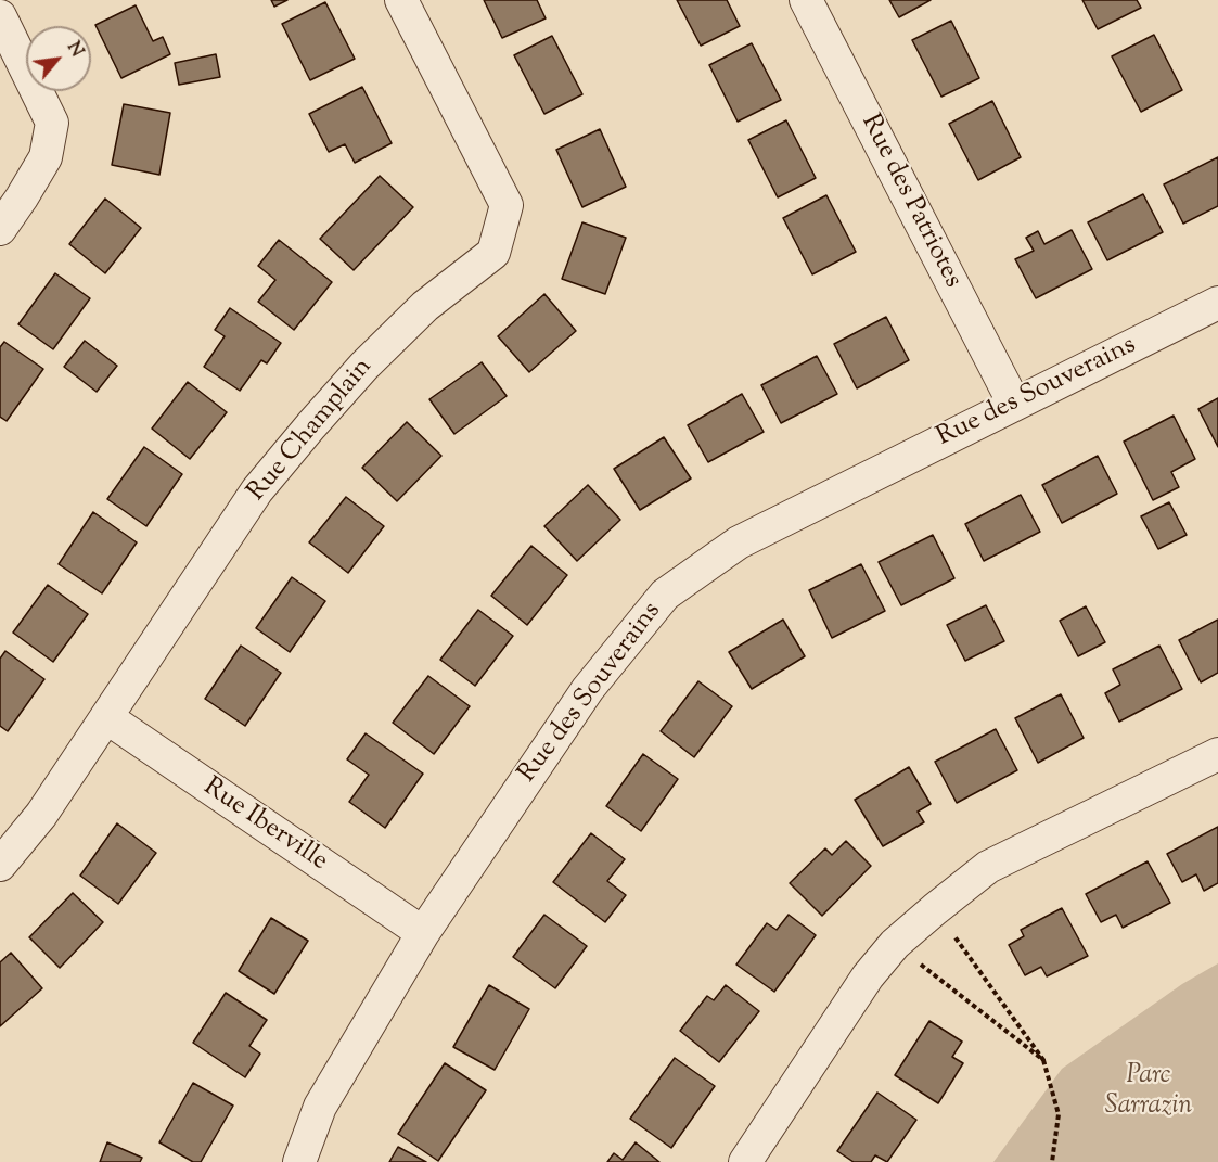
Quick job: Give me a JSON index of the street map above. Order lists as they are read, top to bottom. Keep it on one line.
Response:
{"streets":{"street":["Rue des Patriotes","Rue des Souverains","Rue Champlain","Rue Iberville"]},"crossings":[["Rue des Patriotes","Rue des Souverains"],["Rue des Souverains","Rue Iberville"],["Rue Champlain","Rue Iberville"]],"parks":["Parc Sarrazin"],"north":"top right"}
